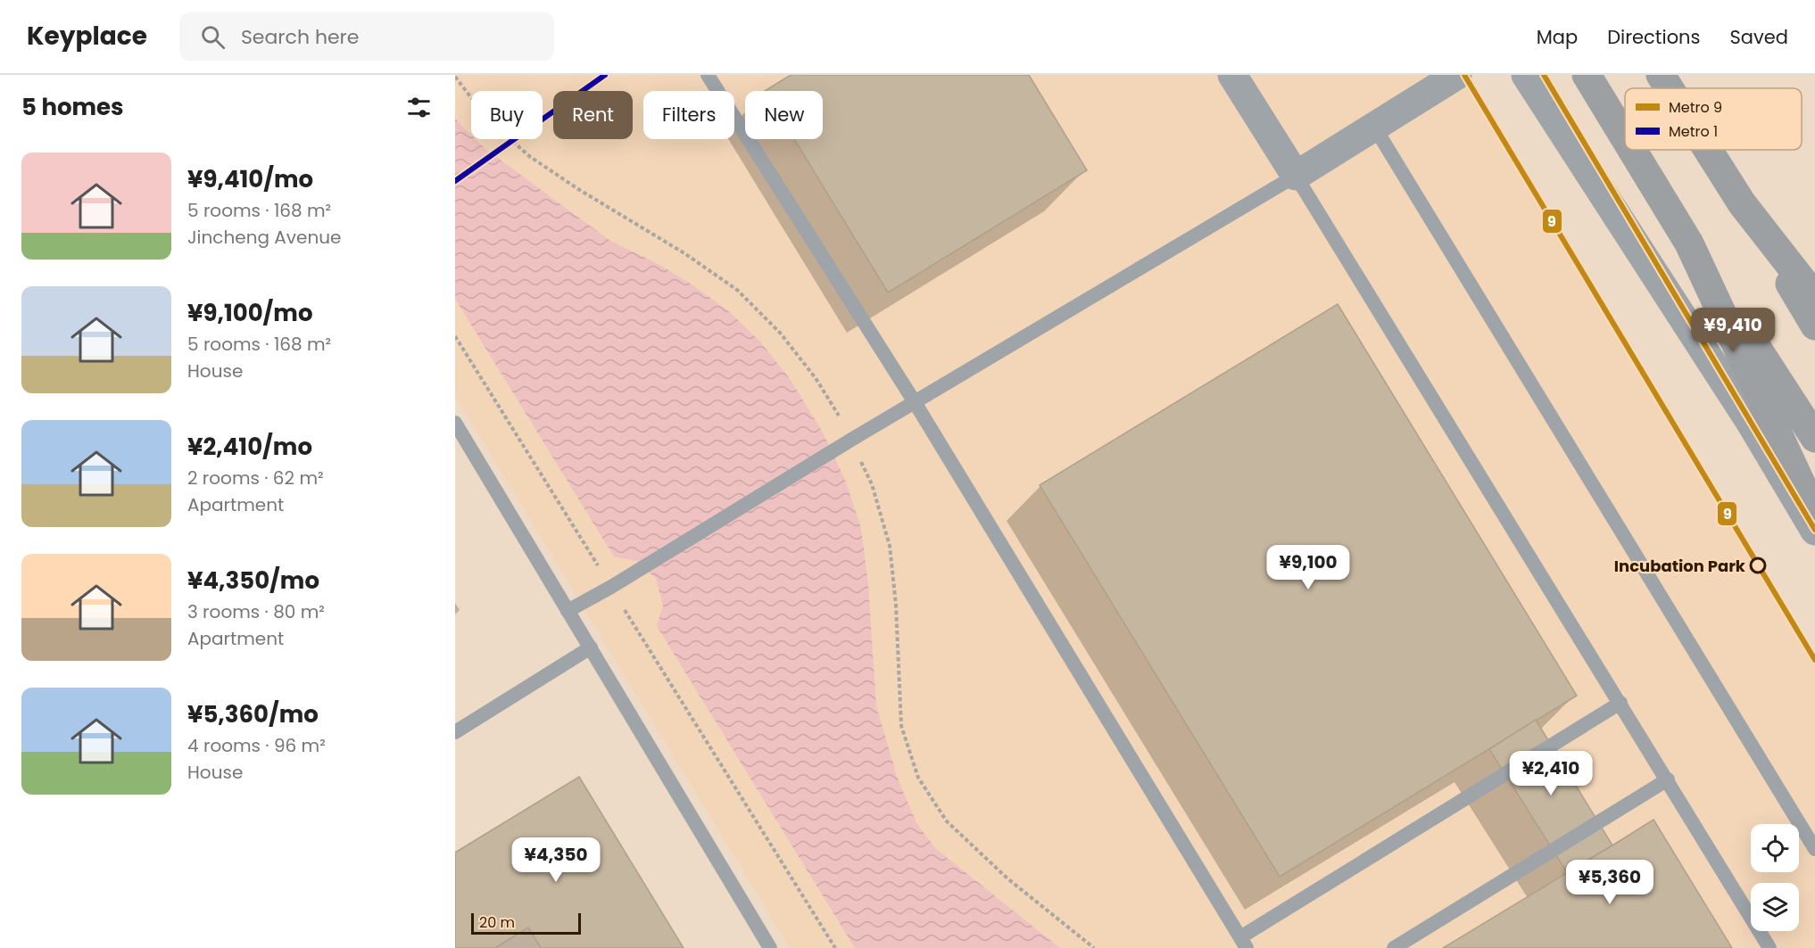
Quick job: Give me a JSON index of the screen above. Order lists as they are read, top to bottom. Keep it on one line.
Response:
{"places":["Incubation Park"],"lines":["metro line 9","metro line 1"],"legend":["Metro 9","Metro 1"],"scale_bar":"20 m","page":{"header":"Keyplace","search":"Search here","nav":["Map","Directions","Saved"],"heading":"5 homes","chip":["Buy","Rent","Filters","New"],"list":[{"name":"¥9,410/mo","note":"5 rooms · 168 m² · Jincheng Avenue"},{"name":"¥9,100/mo","note":"5 rooms · 168 m² · House"},{"name":"¥2,410/mo","note":"2 rooms · 62 m² · Apartment"},{"name":"¥4,350/mo","note":"3 rooms · 80 m² · Apartment"},{"name":"¥5,360/mo","note":"4 rooms · 96 m² · House"}],"price":["¥9,410","¥9,100","¥2,410","¥4,350","¥5,360"],"scale":"20 m"}}
